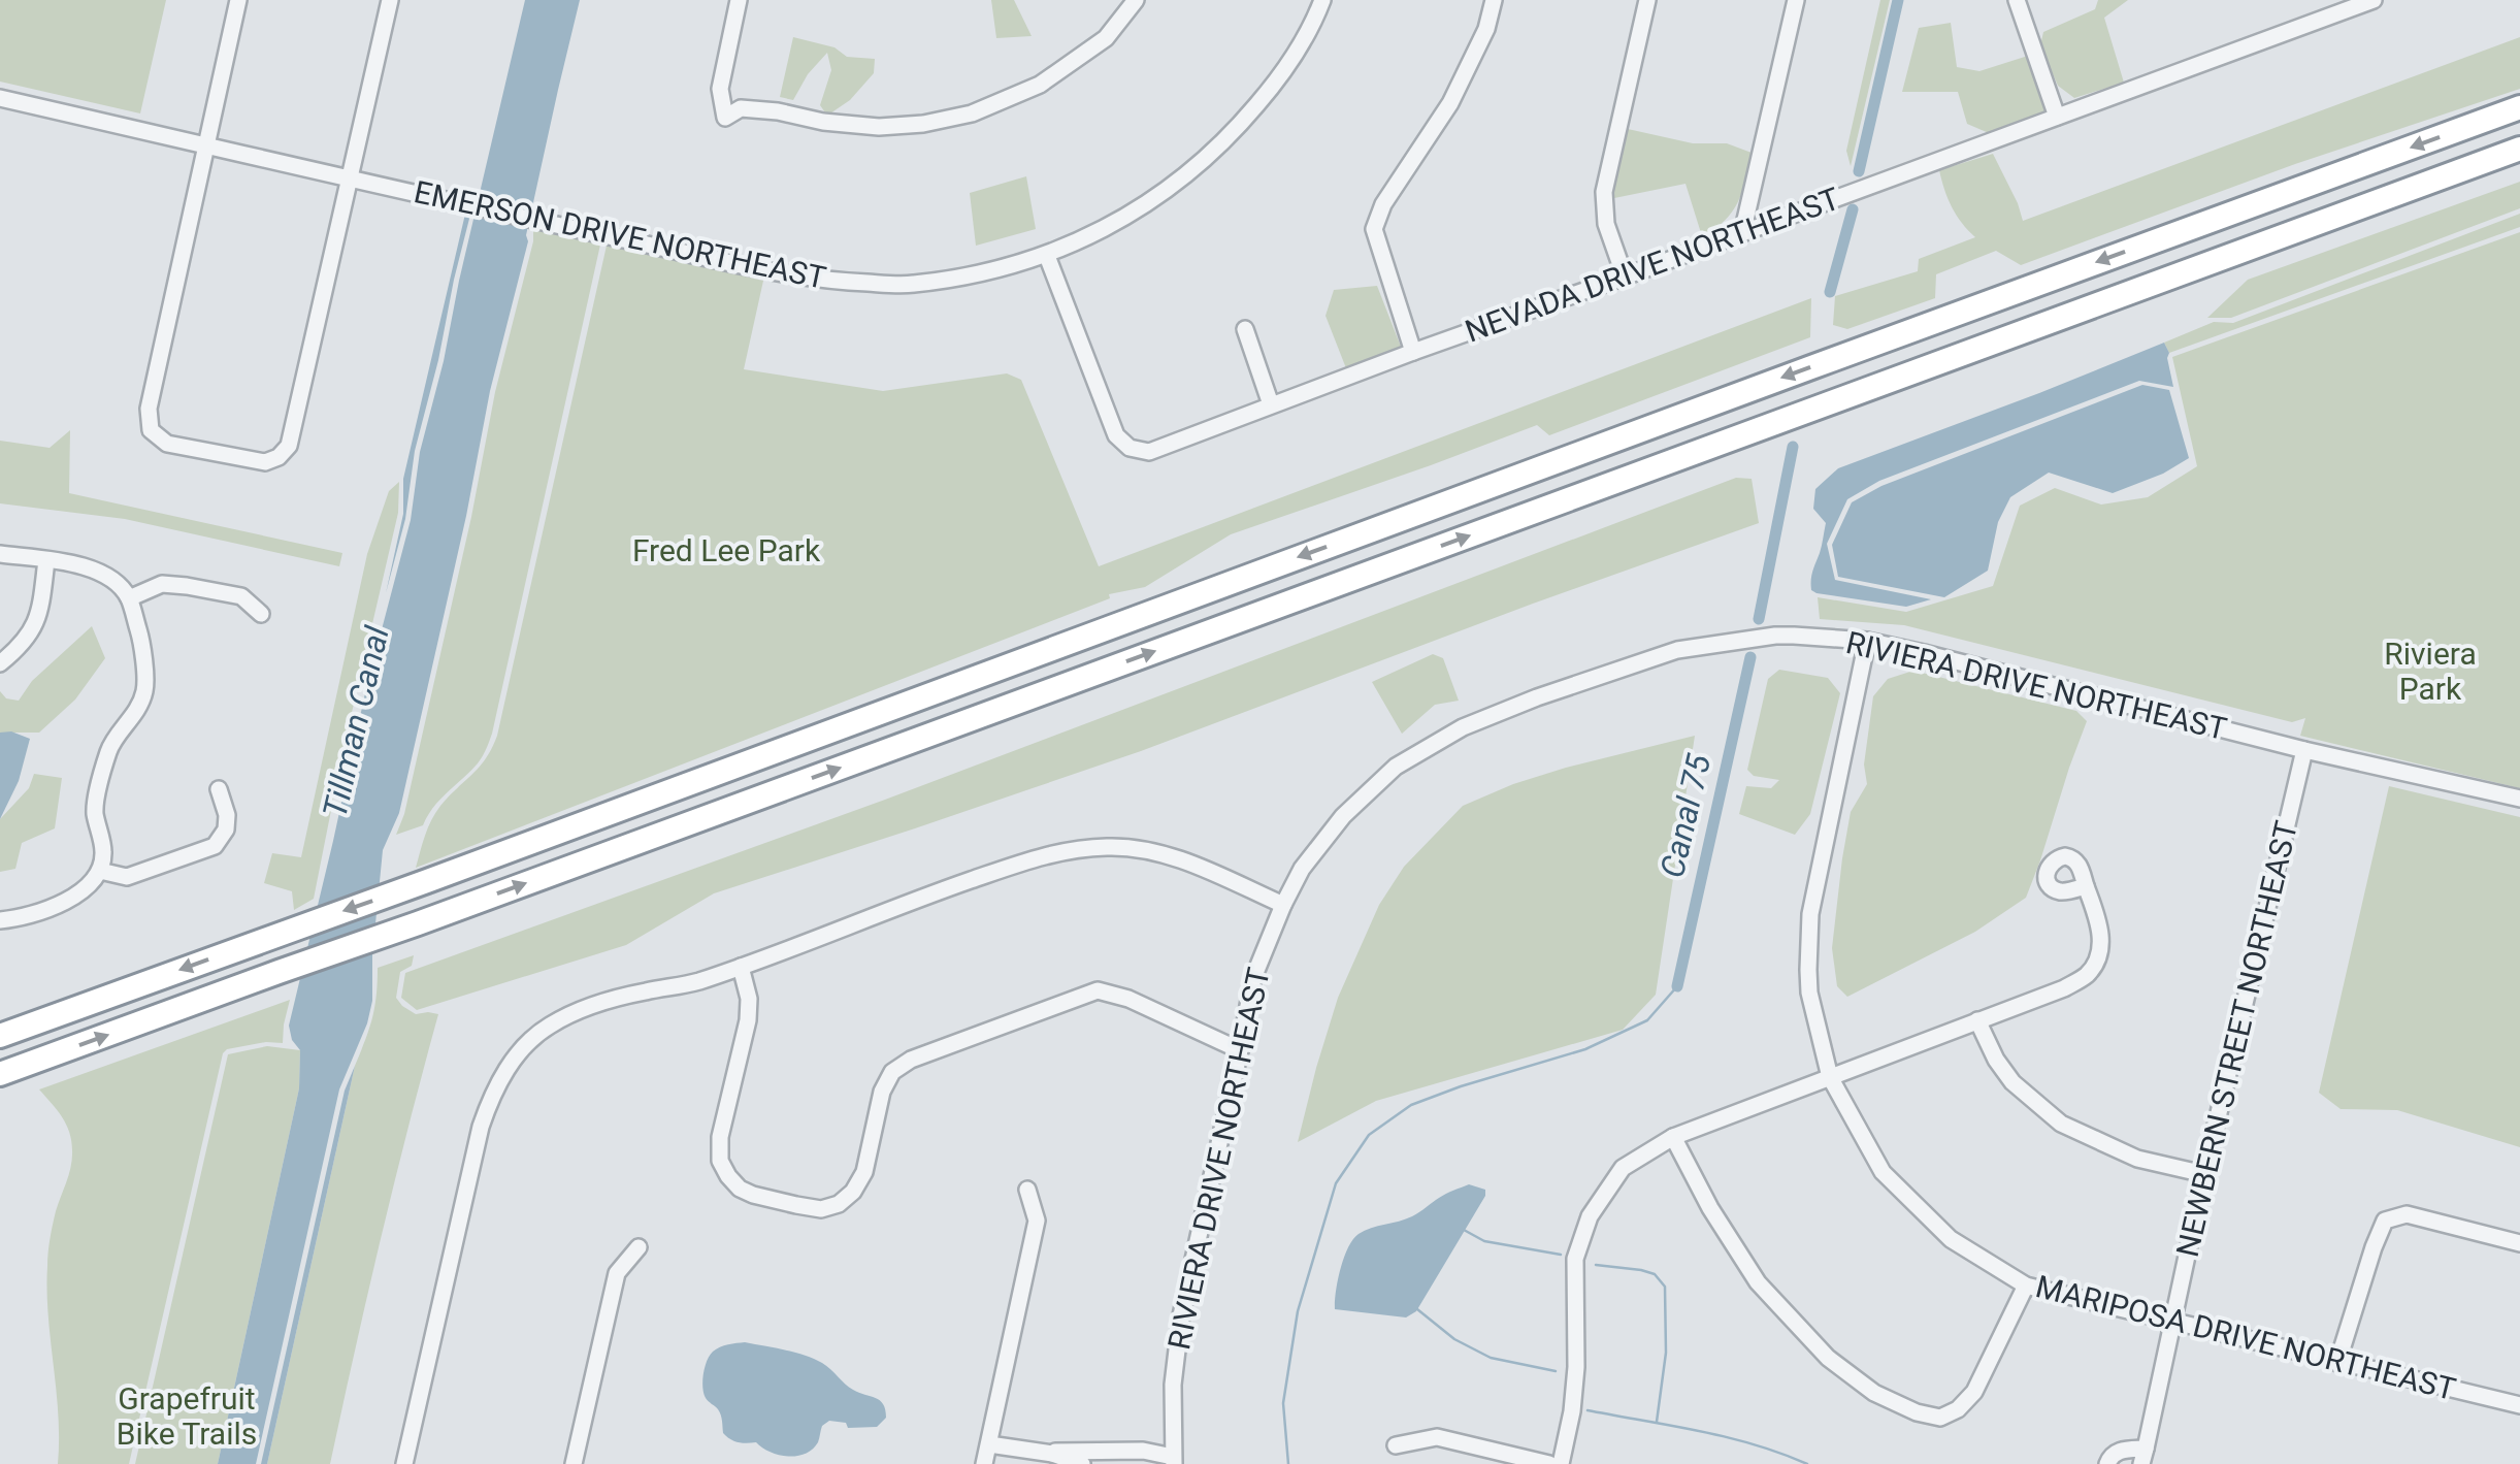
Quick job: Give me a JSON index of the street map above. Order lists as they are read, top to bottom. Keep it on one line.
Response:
{"streets":{"street":["EMERSON DRIVE NORTHEAST","NEVADA DRIVE NORTHEAST","RIVIERA DRIVE NORTHEAST","NEWBERN STREET NORTHEAST","MARIPOSA DRIVE NORTHEAST"]},"crossings":[["EMERSON DRIVE NORTHEAST","NEVADA DRIVE NORTHEAST"],["RIVIERA DRIVE NORTHEAST","NEWBERN STREET NORTHEAST"],["RIVIERA DRIVE NORTHEAST","MARIPOSA DRIVE NORTHEAST"],["NEWBERN STREET NORTHEAST","MARIPOSA DRIVE NORTHEAST"]],"water":["Tillman Canal","Canal 75"],"parks":["Fred Lee Park","Riviera Park","Grapefruit Bike Trails"]}
